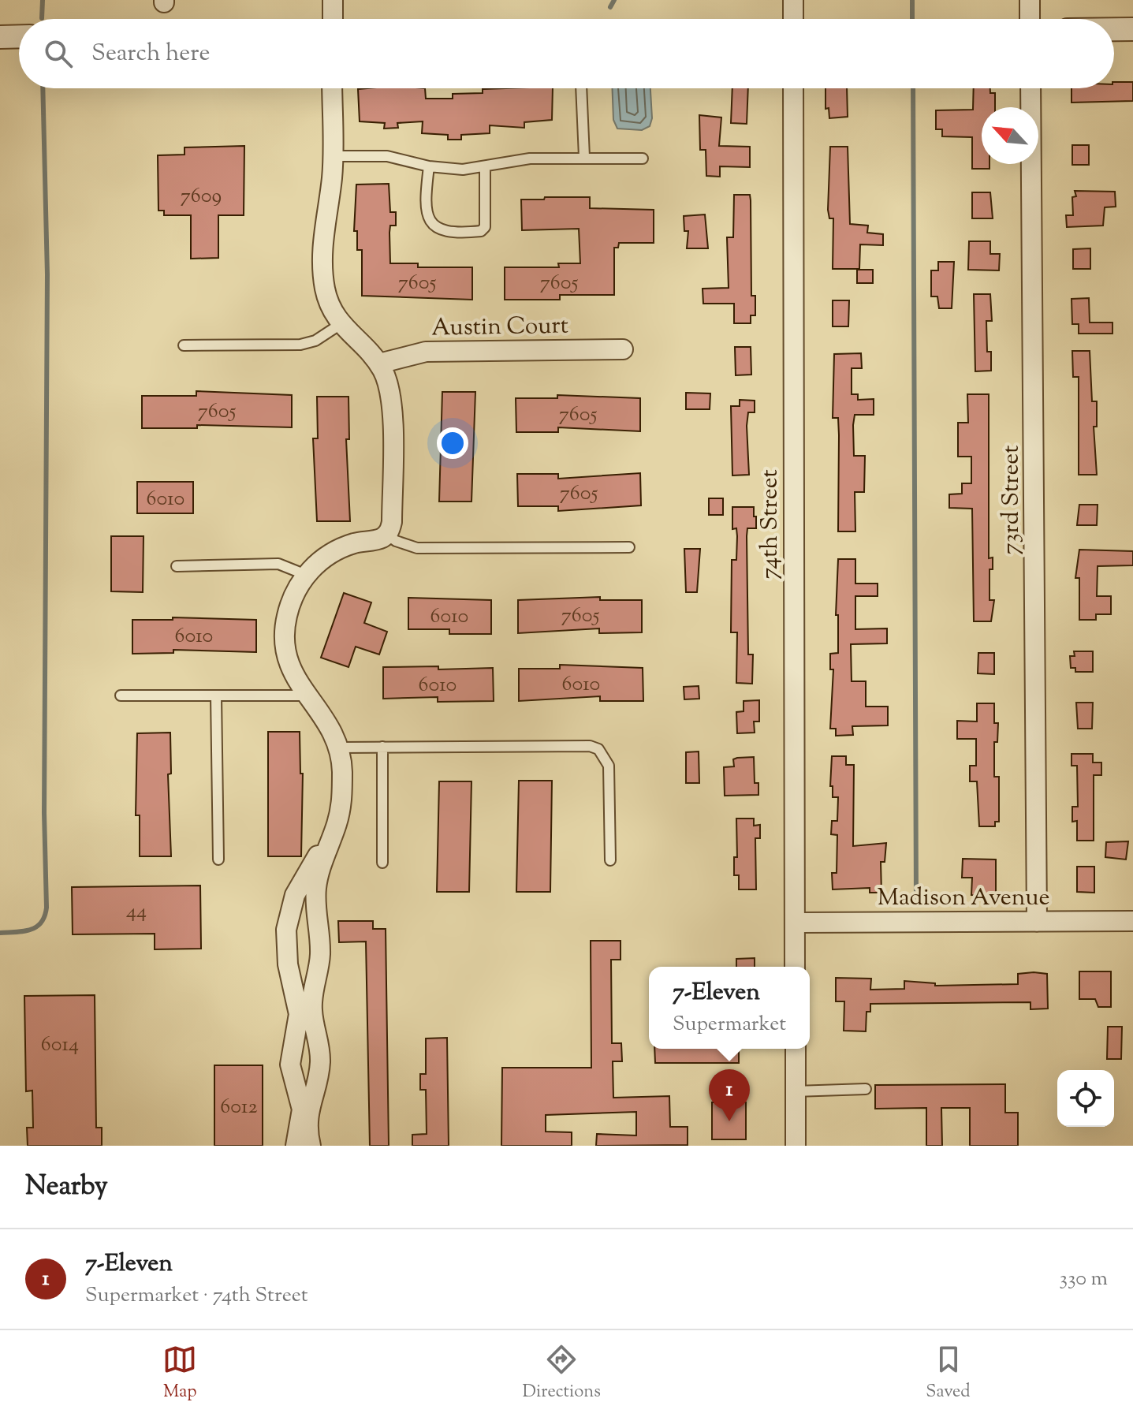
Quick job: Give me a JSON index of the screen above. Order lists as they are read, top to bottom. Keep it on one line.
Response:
{"streets":{"street":["Austin Court","73rd Street","74th Street","Madison Avenue"]},"crossings":[["73rd Street","Madison Avenue"],["74th Street","Madison Avenue"]],"house_numbers":["7609","7605","7605","7605","7605","7605","6010","7605","6010","6010","6010","6010","44","6014","6012"],"north":"top left","page":{"search":"Search here","popup":["7-Eleven","Supermarket"],"pins":"1","heading":"Nearby","list":[{"mark":"1","name":"7-Eleven","note":"Supermarket · 74th Street","value":"330 m"}],"nav":["Map","Directions","Saved"]}}
